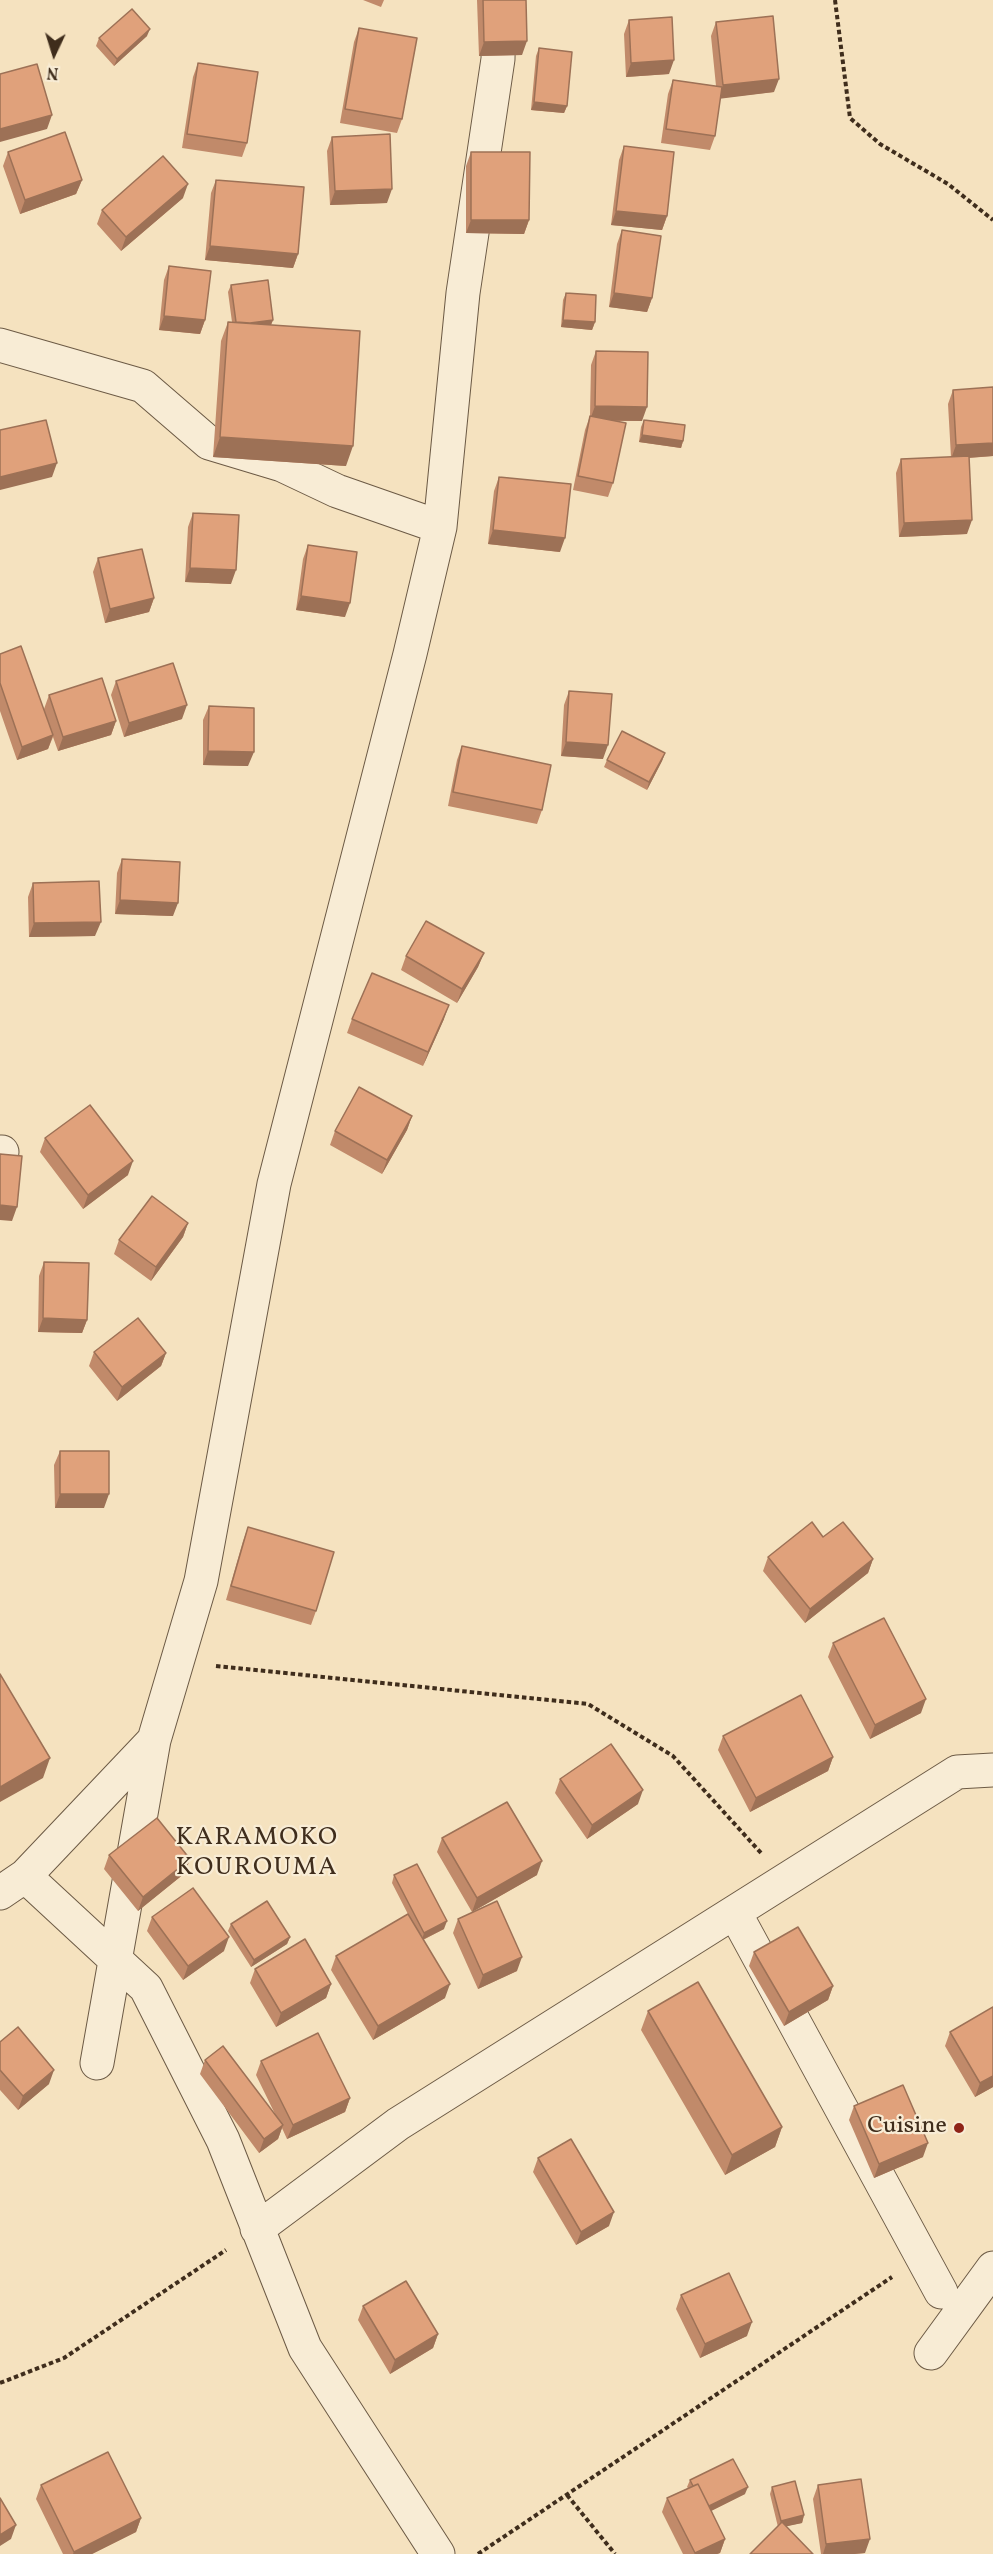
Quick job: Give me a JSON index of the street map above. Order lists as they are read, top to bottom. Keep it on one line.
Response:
{"districts":["KARAMOKO KOUROUMA"],"places":["Cuisine"],"north":"bottom"}
